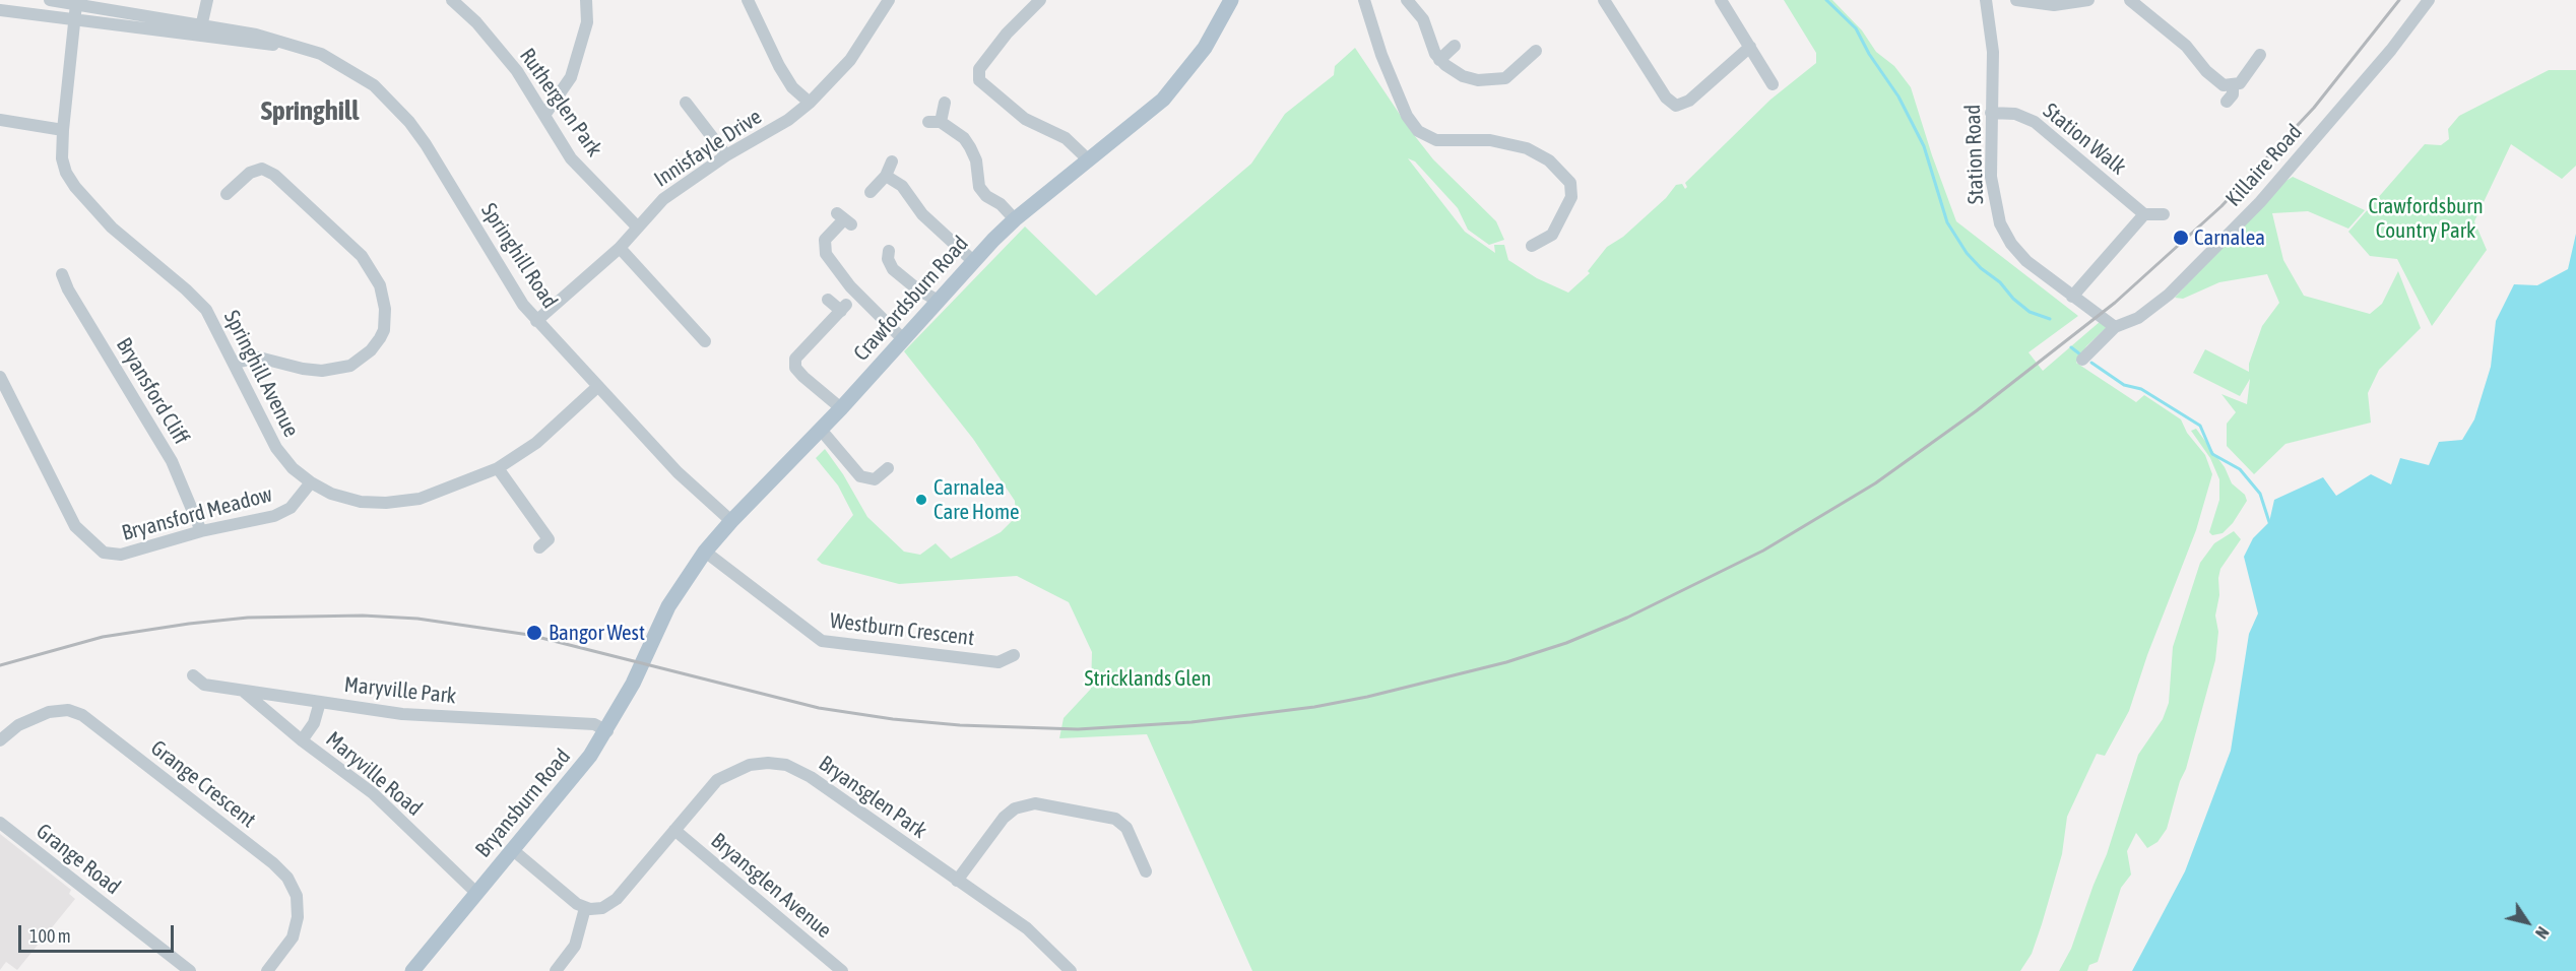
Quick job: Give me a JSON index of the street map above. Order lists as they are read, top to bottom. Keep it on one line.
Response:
{"streets":{"main road":["Crawfordsburn Road","Bryansburn Road"],"street":["Rutherglen Park","Station Walk","Innisfayle Drive","Station Road","Killaire Road","Springhill Road","Springhill Avenue","Bryansford Cliff","Bryansford Meadow","Westburn Crescent","Maryville Park","Maryville Road","Grange Crescent","Bryansglen Park","Grange Road","Bryansglen Avenue"]},"crossings":[["Rutherglen Park","Innisfayle Drive"],["Station Walk","Station Road"],["Innisfayle Drive","Springhill Road"],["Station Road","Killaire Road"],["Springhill Road","Crawfordsburn Road"],["Springhill Road","Springhill Avenue"],["Crawfordsburn Road","Westburn Crescent"],["Crawfordsburn Road","Bryansburn Road"],["Springhill Avenue","Bryansford Meadow"],["Bryansford Cliff","Bryansford Meadow"],["Maryville Park","Maryville Road"],["Maryville Park","Bryansburn Road"],["Maryville Road","Bryansburn Road"],["Bryansglen Park","Bryansglen Avenue"]],"districts":["Springhill"],"parks":["Crawfordsburn Country Park","Stricklands Glen"],"places":["Carnalea","Carnalea Care Home","Bangor West"],"scale_bar":"100 m","north":"bottom right"}
